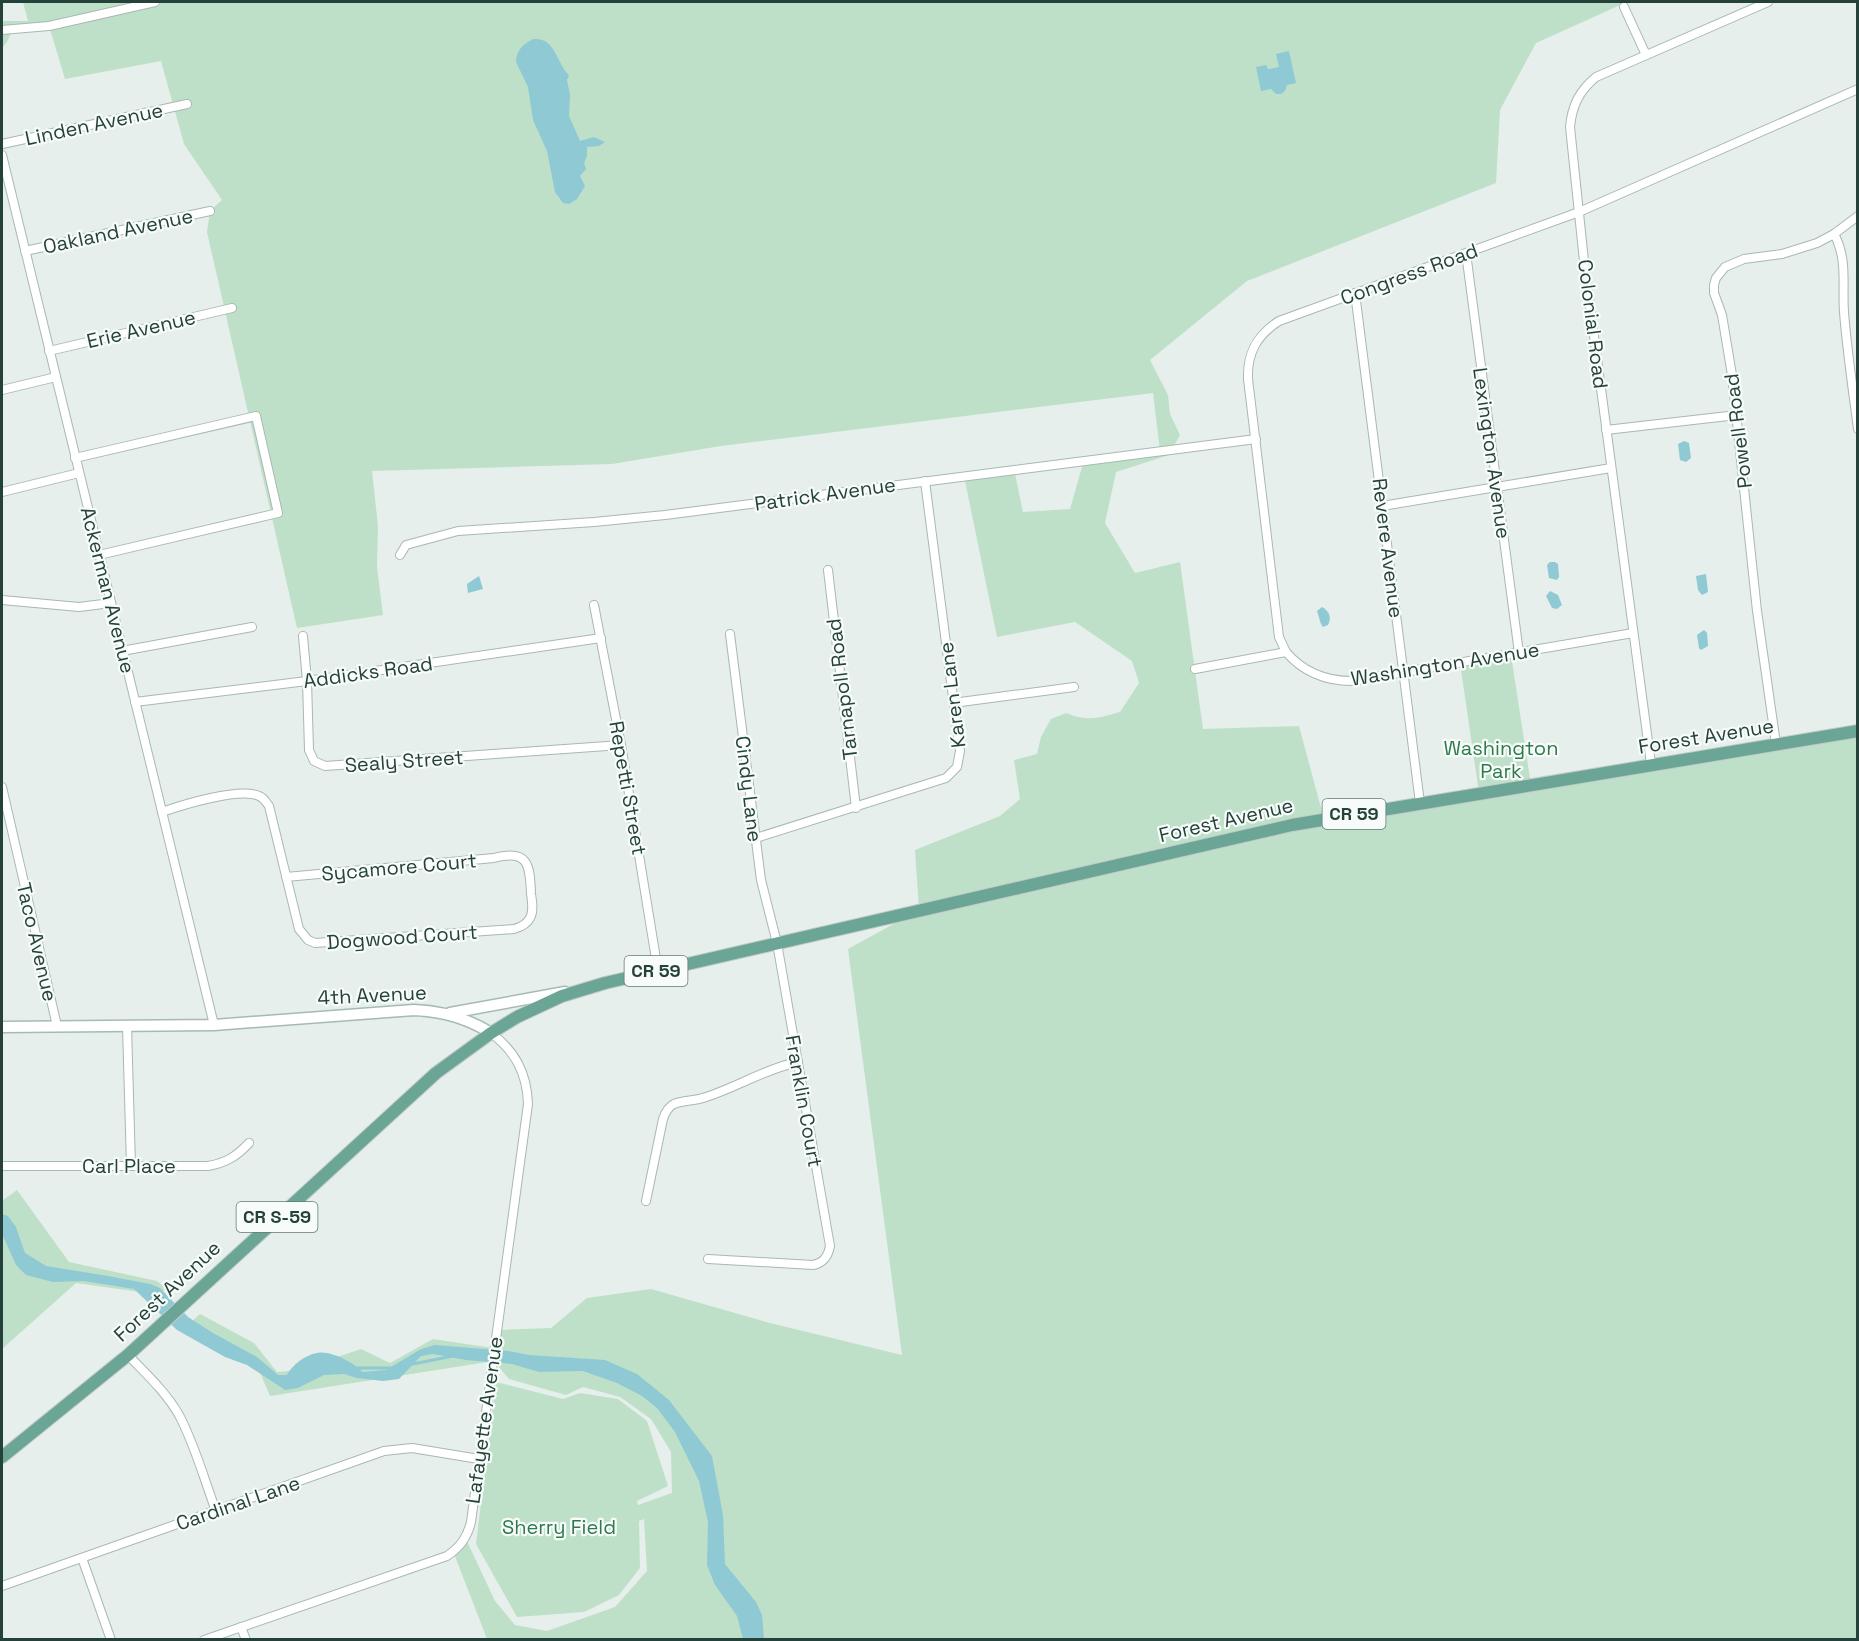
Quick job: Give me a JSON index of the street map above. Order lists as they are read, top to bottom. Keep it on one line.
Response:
{"streets":{"main road":["Forest Avenue","CR 59","4th Avenue","CR S-59"],"street":["Linden Avenue","Oakland Avenue","Congress Road","Colonial Road","Erie Avenue","Powell Road","Lexington Avenue","Patrick Avenue","Revere Avenue","Ackerman Avenue","Washington Avenue","Addicks Road","Tarnapoll Road","Karen Lane","Sealy Street","Repetti Street","Cindy Lane","Sycamore Court","Dogwood Court","Taco Avenue","Franklin Court","Carl Place","Lafayette Avenue","Cardinal Lane"]},"crossings":[["Oakland Avenue","Ackerman Avenue"],["Congress Road","Colonial Road"],["Congress Road","Lexington Avenue"],["Congress Road","Patrick Avenue"],["Congress Road","Revere Avenue"],["Congress Road","Washington Avenue"],["Colonial Road","Washington Avenue"],["Colonial Road","Forest Avenue"],["Erie Avenue","Ackerman Avenue"],["Powell Road","Forest Avenue"],["Lexington Avenue","Washington Avenue"],["Patrick Avenue","Karen Lane"],["Revere Avenue","Washington Avenue"],["Revere Avenue","Forest Avenue"],["Ackerman Avenue","Addicks Road"],["Ackerman Avenue","Dogwood Court"],["Ackerman Avenue","4th Avenue"],["Addicks Road","Sealy Street"],["Addicks Road","Repetti Street"],["Tarnapoll Road","Karen Lane"],["Karen Lane","Cindy Lane"],["Forest Avenue","Cindy Lane"],["Forest Avenue","CR 59"],["Forest Avenue","4th Avenue"],["Forest Avenue","Franklin Court"],["Forest Avenue","Lafayette Avenue"],["Sealy Street","Repetti Street"],["Repetti Street","CR 59"],["Cindy Lane","CR 59"],["Cindy Lane","Franklin Court"],["CR 59","4th Avenue"],["CR 59","Franklin Court"],["CR 59","Lafayette Avenue"],["Sycamore Court","Dogwood Court"],["Taco Avenue","4th Avenue"],["4th Avenue","Lafayette Avenue"],["Lafayette Avenue","Cardinal Lane"]],"parks":["Washington Park","Sherry Field"]}
